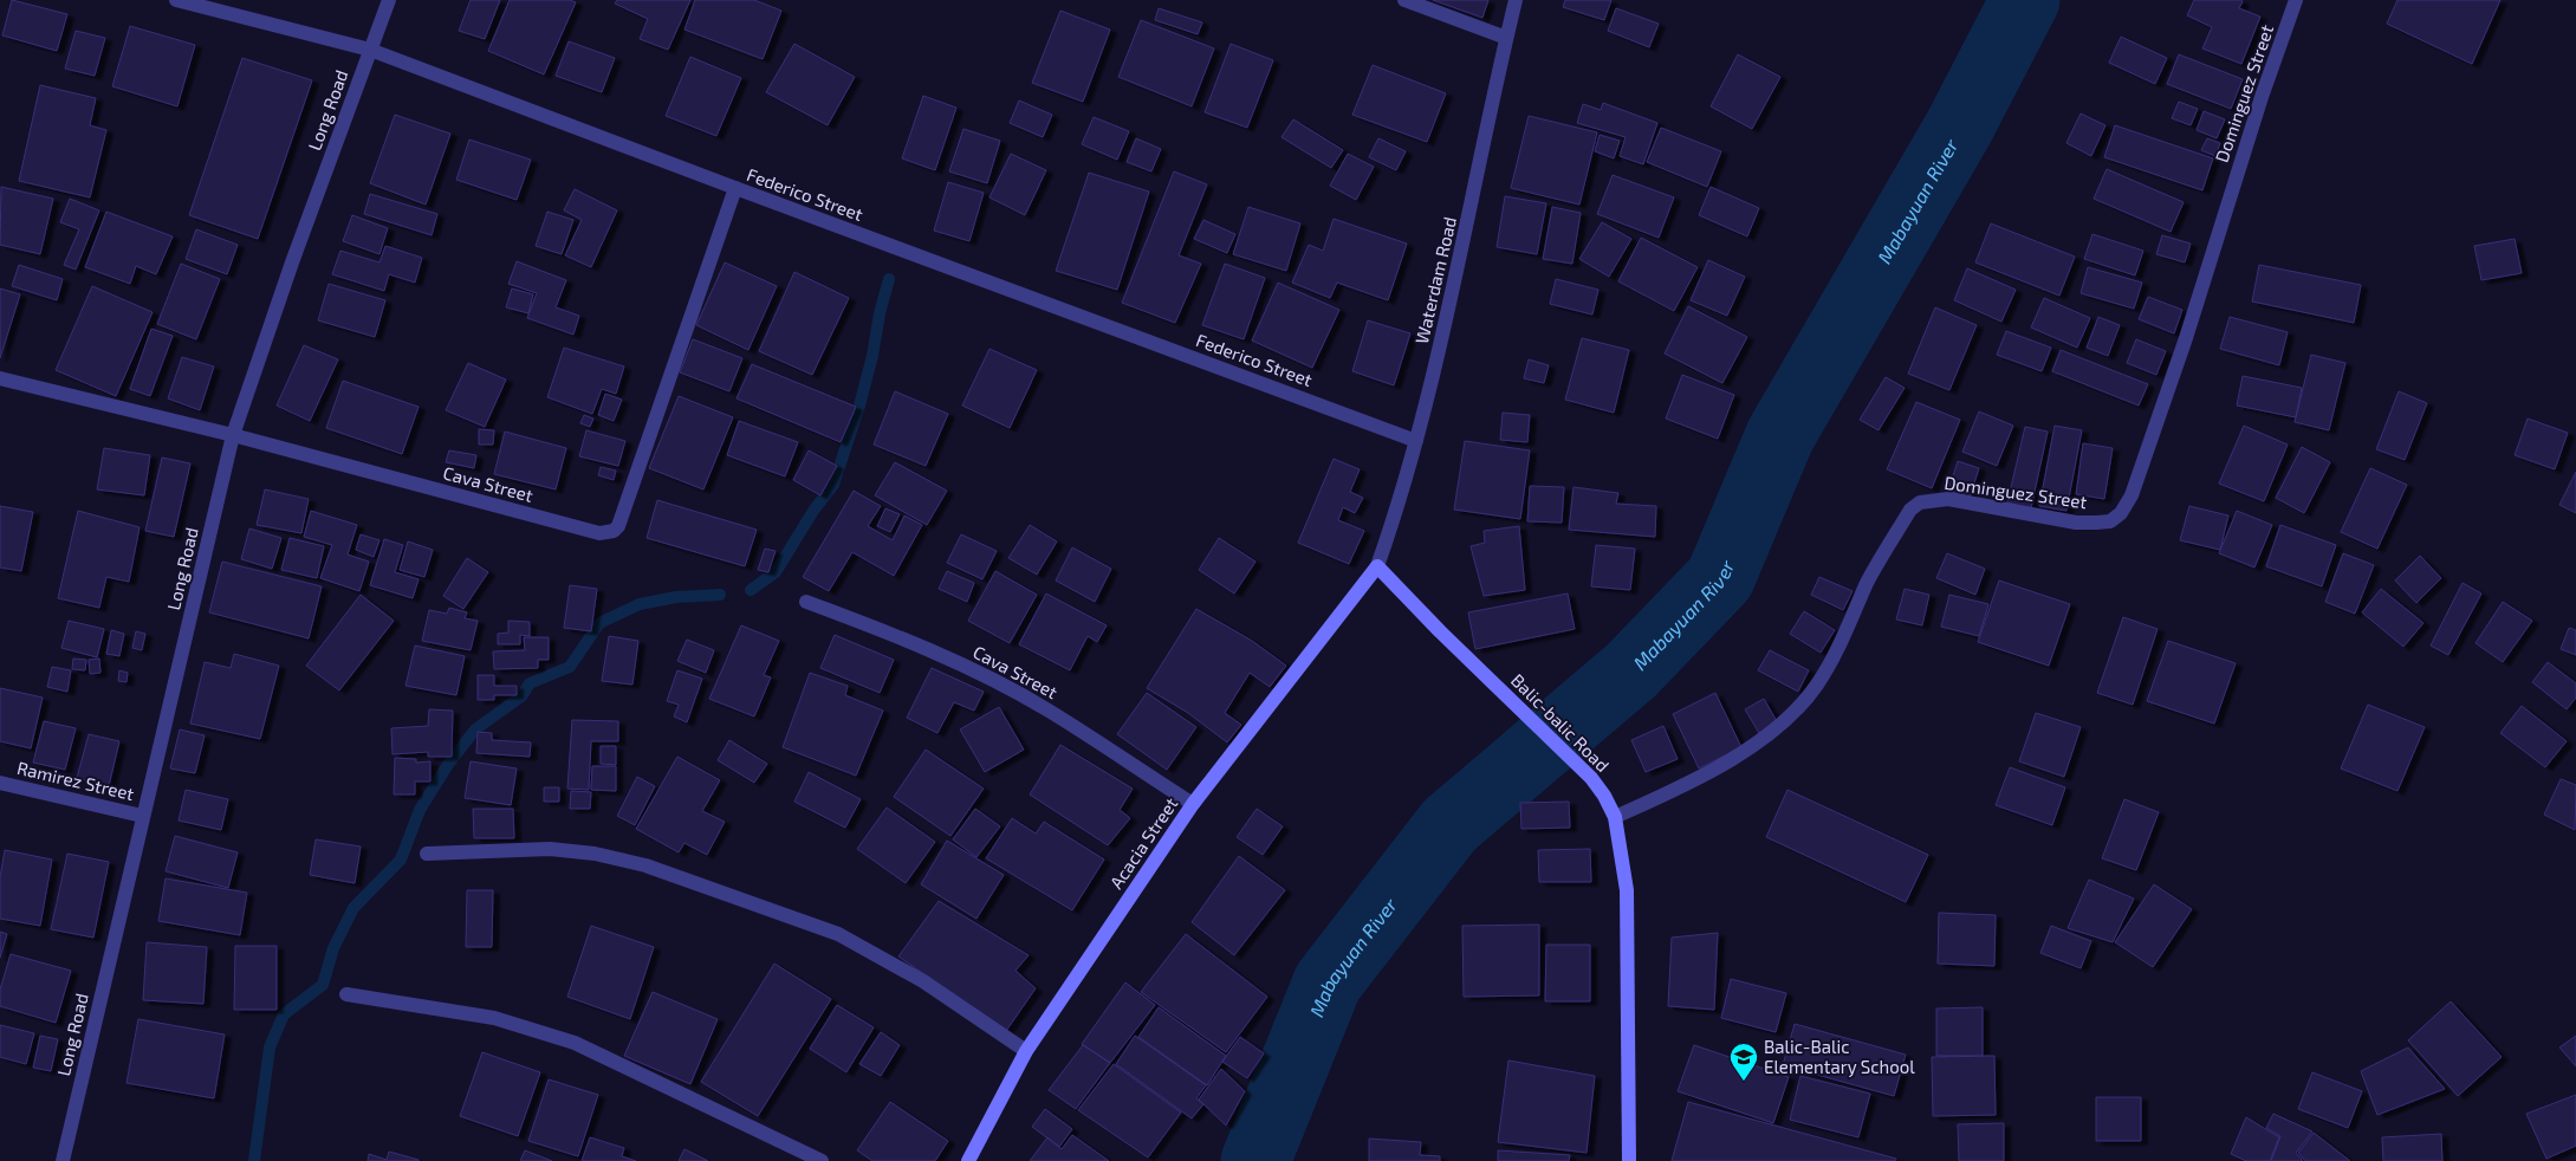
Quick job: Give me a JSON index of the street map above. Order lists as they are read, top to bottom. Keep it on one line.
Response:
{"streets":{"main road":["Balic-balic Road","Acacia Street"],"street":["Dominguez Street","Long Road","Federico Street","Waterdam Road","Cava Street","Ramirez Street"]},"crossings":[["Dominguez Street","Balic-balic Road"],["Long Road","Federico Street"],["Long Road","Cava Street"],["Long Road","Ramirez Street"],["Federico Street","Waterdam Road"],["Federico Street","Cava Street"],["Waterdam Road","Balic-balic Road"],["Waterdam Road","Acacia Street"],["Cava Street","Acacia Street"],["Balic-balic Road","Acacia Street"]],"water":["Mabayuan River"],"places":{"school or university":["Balic-Balic Elementary School"]}}
